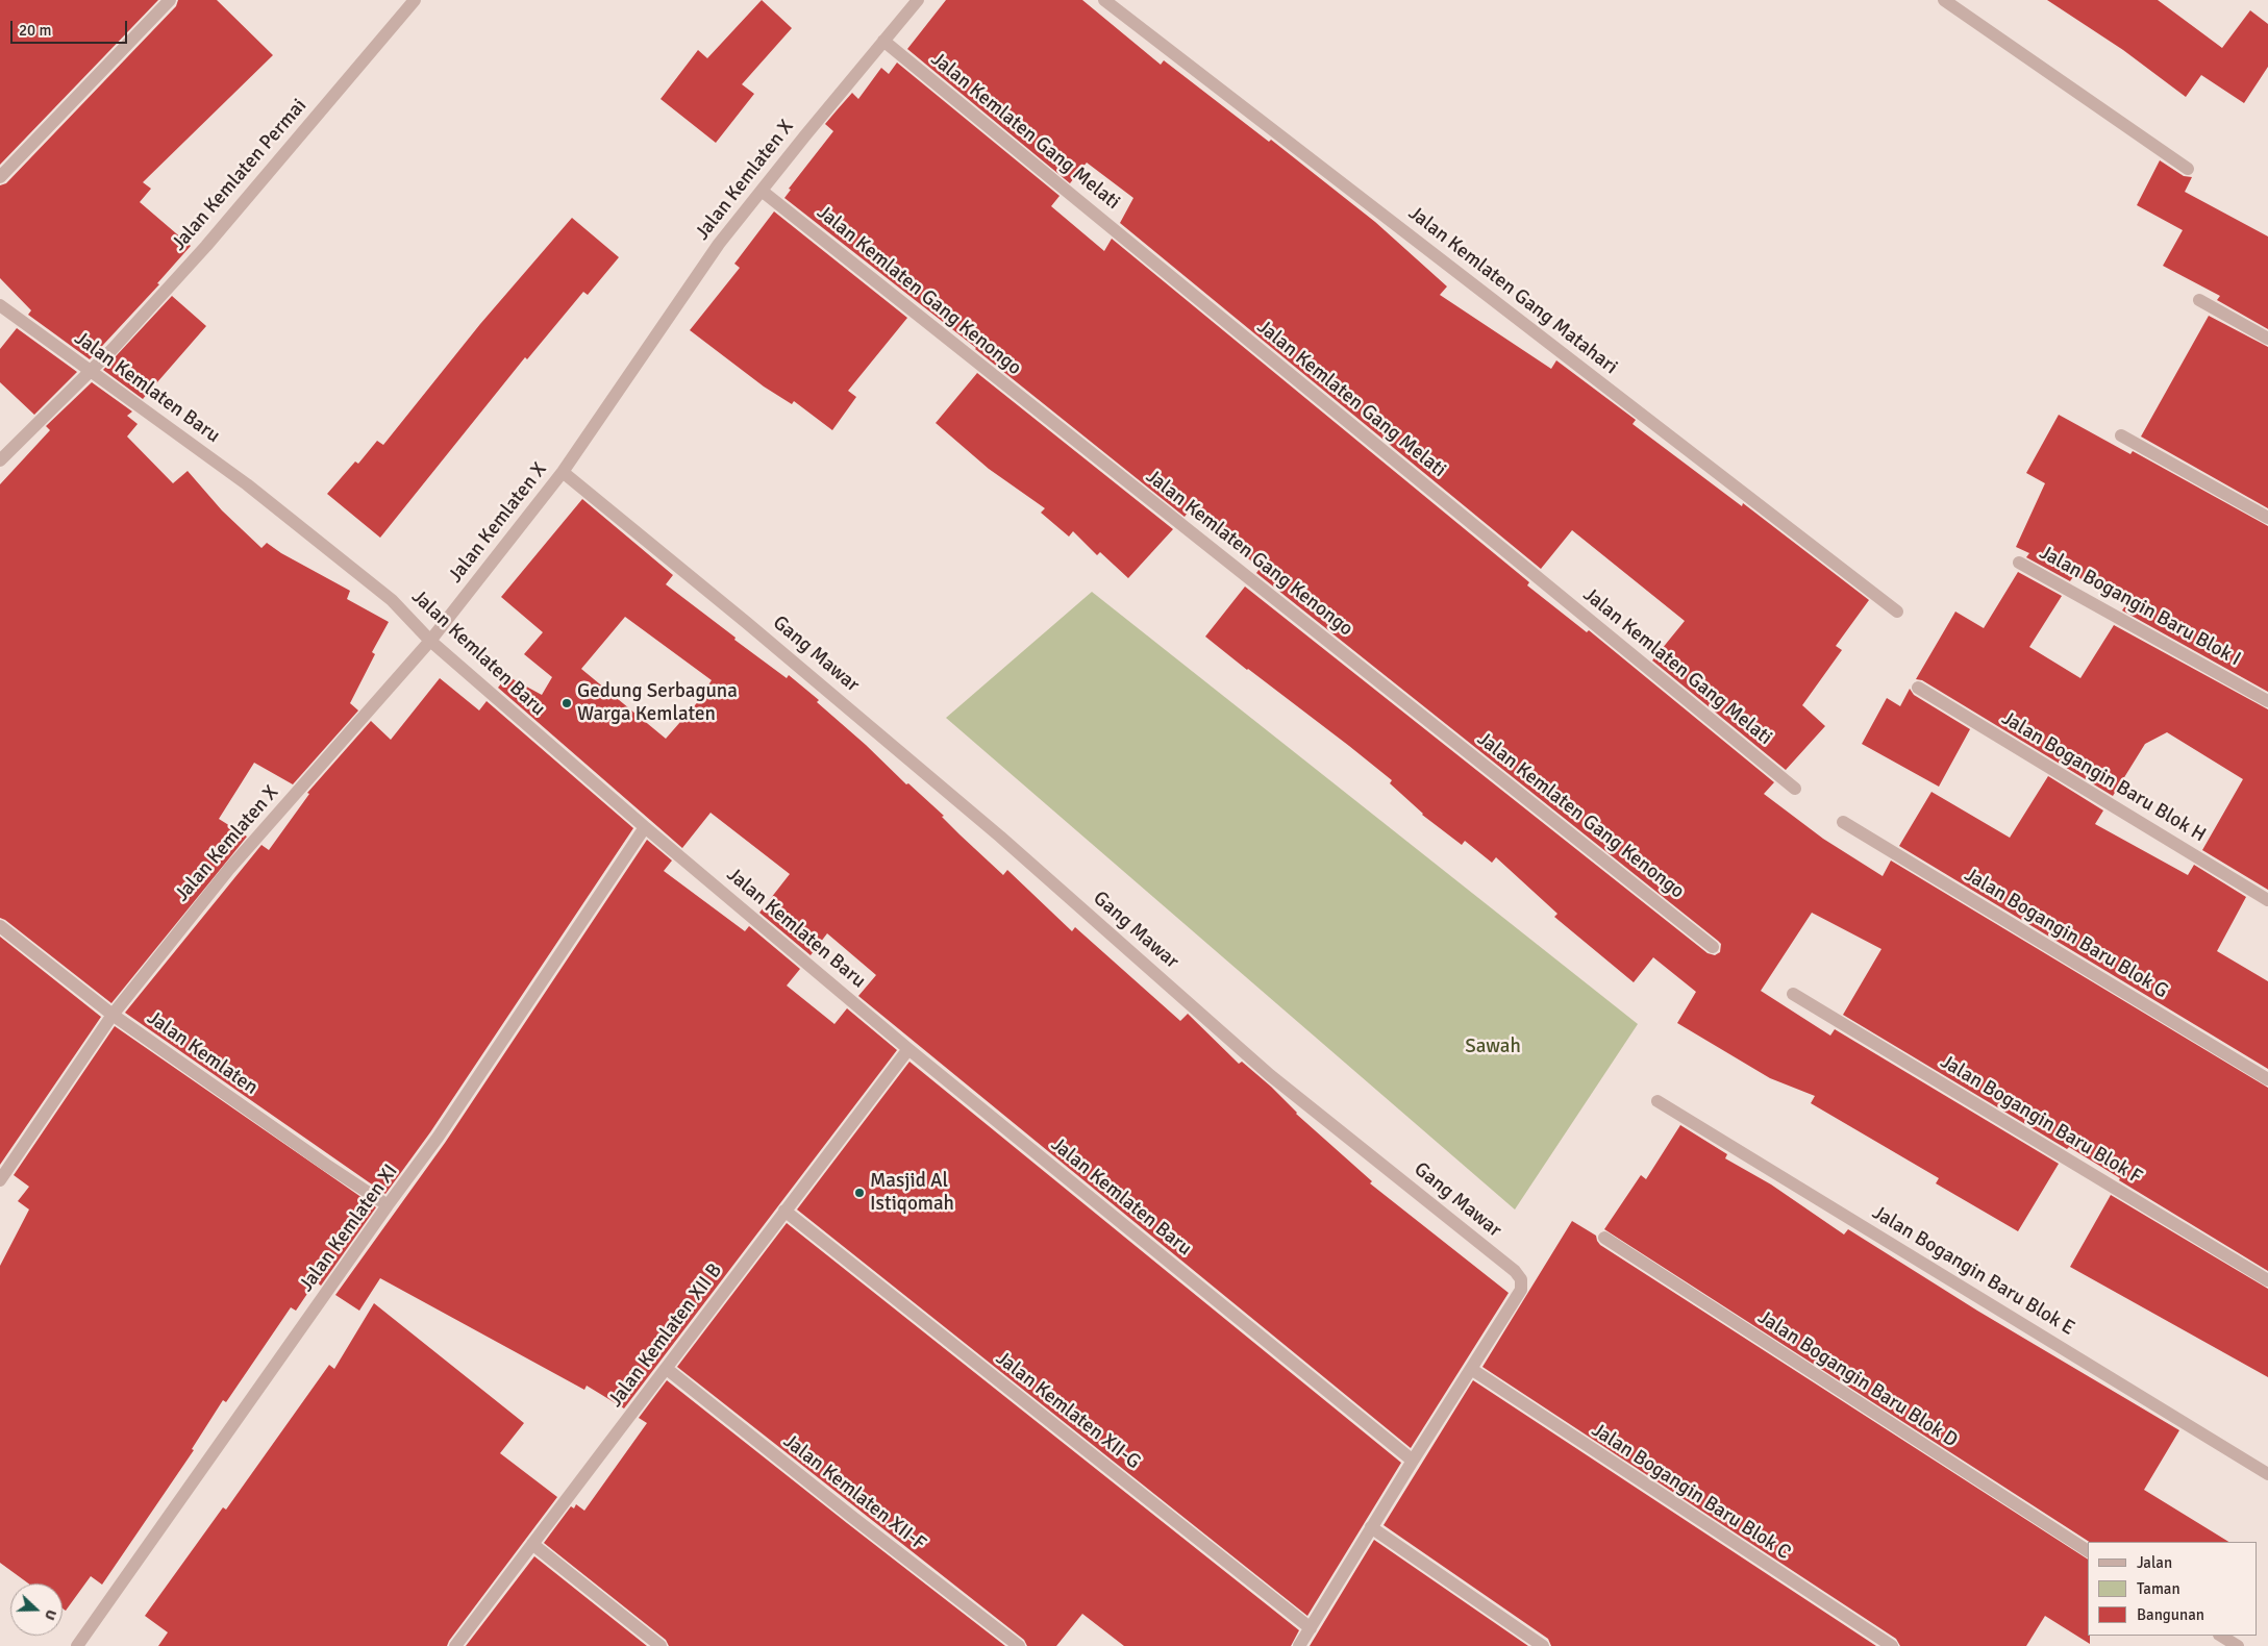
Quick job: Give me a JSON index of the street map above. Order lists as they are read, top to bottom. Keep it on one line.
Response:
{"streets":{"street":["Jalan Kemlaten Gang Melati","Jalan Kemlaten Permai","Jalan Kemlaten X","Jalan Kemlaten Gang Kenongo","Jalan Kemlaten Gang Matahari","Jalan Kemlaten Baru","Jalan Bogangin Baru Blok I","Gang Mawar","Jalan Bogangin Baru Blok H","Jalan Bogangin Baru Blok G","Jalan Kemlaten","Jalan Bogangin Baru Blok F","Jalan Kemlaten XI","Jalan Bogangin Baru Blok E","Jalan Kemlaten XII B","Jalan Bogangin Baru Blok D","Jalan Kemlaten XII-G","Jalan Bogangin Baru Blok C","Jalan Kemlaten XII-F"]},"crossings":[["Jalan Kemlaten Gang Melati","Jalan Kemlaten X"],["Jalan Kemlaten Permai","Jalan Kemlaten Baru"],["Jalan Kemlaten X","Jalan Kemlaten Gang Kenongo"],["Jalan Kemlaten X","Jalan Kemlaten Baru"],["Jalan Kemlaten X","Gang Mawar"],["Jalan Kemlaten X","Jalan Kemlaten"],["Jalan Kemlaten Baru","Gang Mawar"],["Jalan Kemlaten Baru","Jalan Kemlaten XI"],["Jalan Kemlaten Baru","Jalan Kemlaten XII B"],["Gang Mawar","Jalan Bogangin Baru Blok C"],["Jalan Kemlaten","Jalan Kemlaten XI"],["Jalan Kemlaten XII B","Jalan Kemlaten XII-G"],["Jalan Kemlaten XII B","Jalan Kemlaten XII-F"]],"parks":["Sawah"],"places":["Gedung Serbaguna Warga Kemlaten","Masjid Al Istiqomah"],"legend":["Jalan","Taman","Bangunan"],"scale_bar":"20 m","north":"right"}
